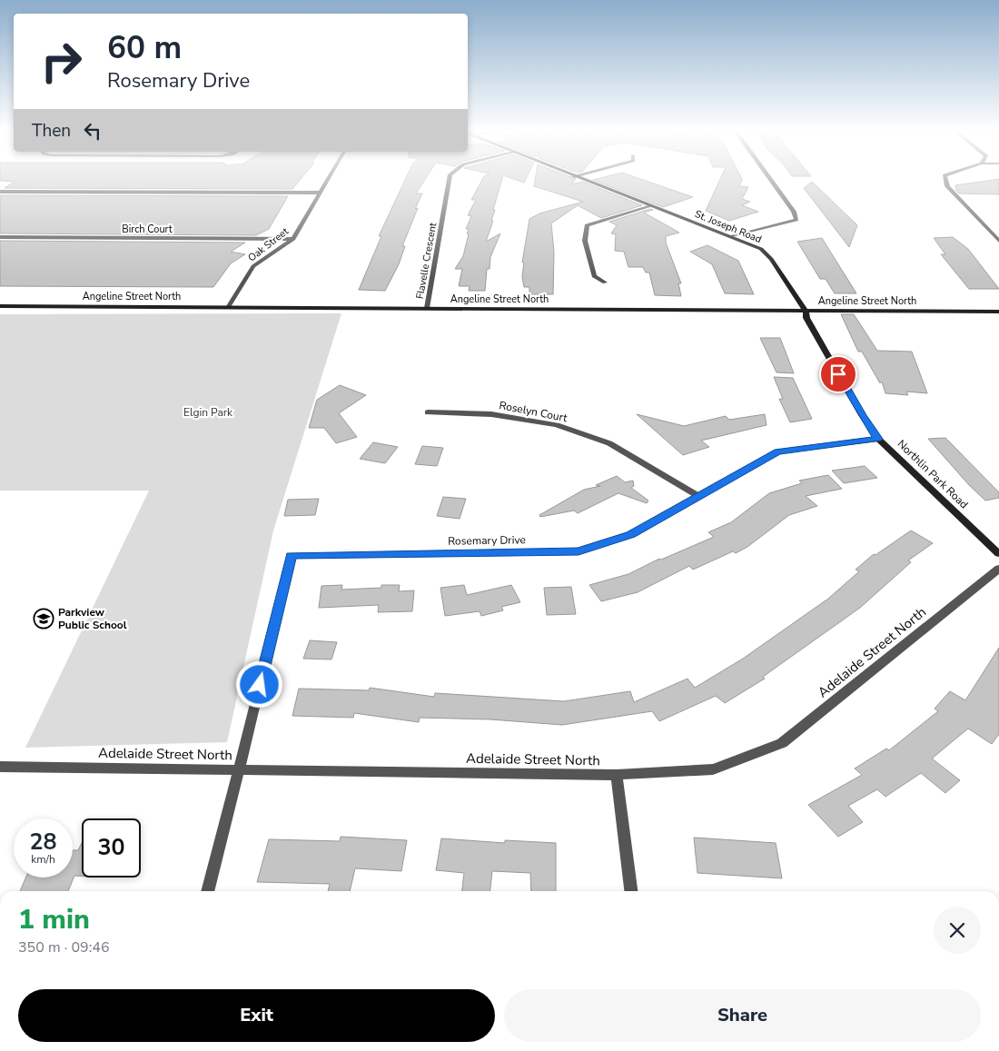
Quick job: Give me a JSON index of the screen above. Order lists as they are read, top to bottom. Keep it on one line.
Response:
{"streets":{"street":["St. Joseph Road","Birch Court","Oak Street","Flavelle Crescent","Angeline Street North","Roselyn Court","Northlin Park Road","Rosemary Drive","Adelaide Street North"]},"crossings":[["St. Joseph Road","Angeline Street North"],["St. Joseph Road","Northlin Park Road"],["Birch Court","Oak Street"],["Oak Street","Angeline Street North"],["Flavelle Crescent","Angeline Street North"],["Angeline Street North","Northlin Park Road"],["Roselyn Court","Rosemary Drive"],["Northlin Park Road","Rosemary Drive"],["Rosemary Drive","Adelaide Street North"]],"parks":["Elgin Park"],"places":{"school or university":["Parkview Public School"]},"page":{"turn":["60 m","Rosemary Drive"],"then":"Then","speed":"28 km/h","limit":"30","heading":["1 min","350 m · 09:46"],"buttons":["Exit","Share"]}}
